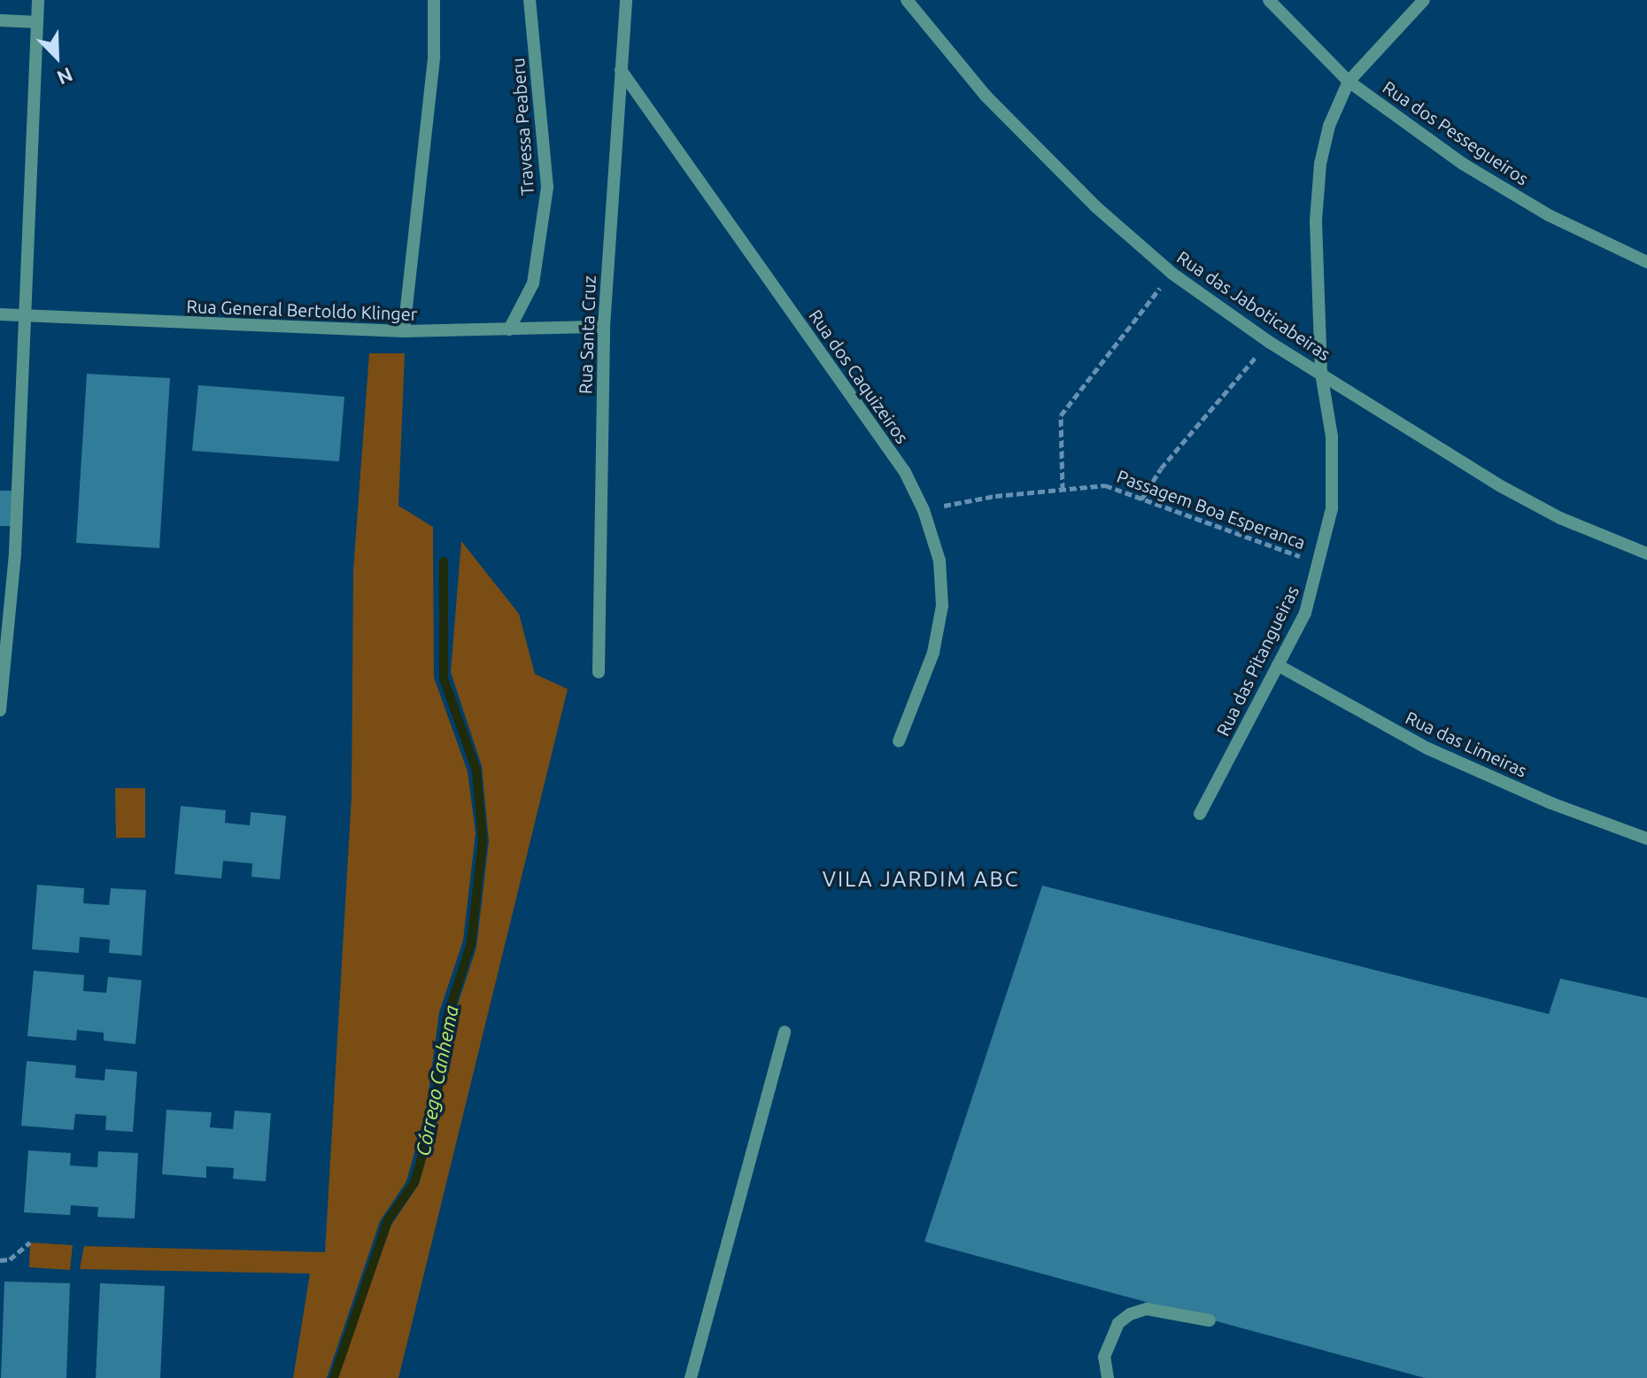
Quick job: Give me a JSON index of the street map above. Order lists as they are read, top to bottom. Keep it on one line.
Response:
{"streets":{"street":["Travessa Peaberu","Rua dos Pessegueiros","Rua das Jaboticabeiras","Rua General Bertoldo Klinger","Rua Santa Cruz","Rua dos Caquizeiros","Rua das Pitangueiras","Rua das Limeiras"],"path":["Passagem Boa Esperanca"]},"crossings":[["Travessa Peaberu","Rua General Bertoldo Klinger"],["Rua dos Pessegueiros","Rua das Pitangueiras"],["Rua das Jaboticabeiras","Rua das Pitangueiras"],["Rua General Bertoldo Klinger","Rua Santa Cruz"],["Rua Santa Cruz","Rua dos Caquizeiros"],["Rua dos Caquizeiros","Passagem Boa Esperanca"],["Passagem Boa Esperanca","Rua das Pitangueiras"],["Rua das Pitangueiras","Rua das Limeiras"]],"districts":["VILA JARDIM ABC"],"water":["Córrego Canhema"],"north":"bottom right"}
